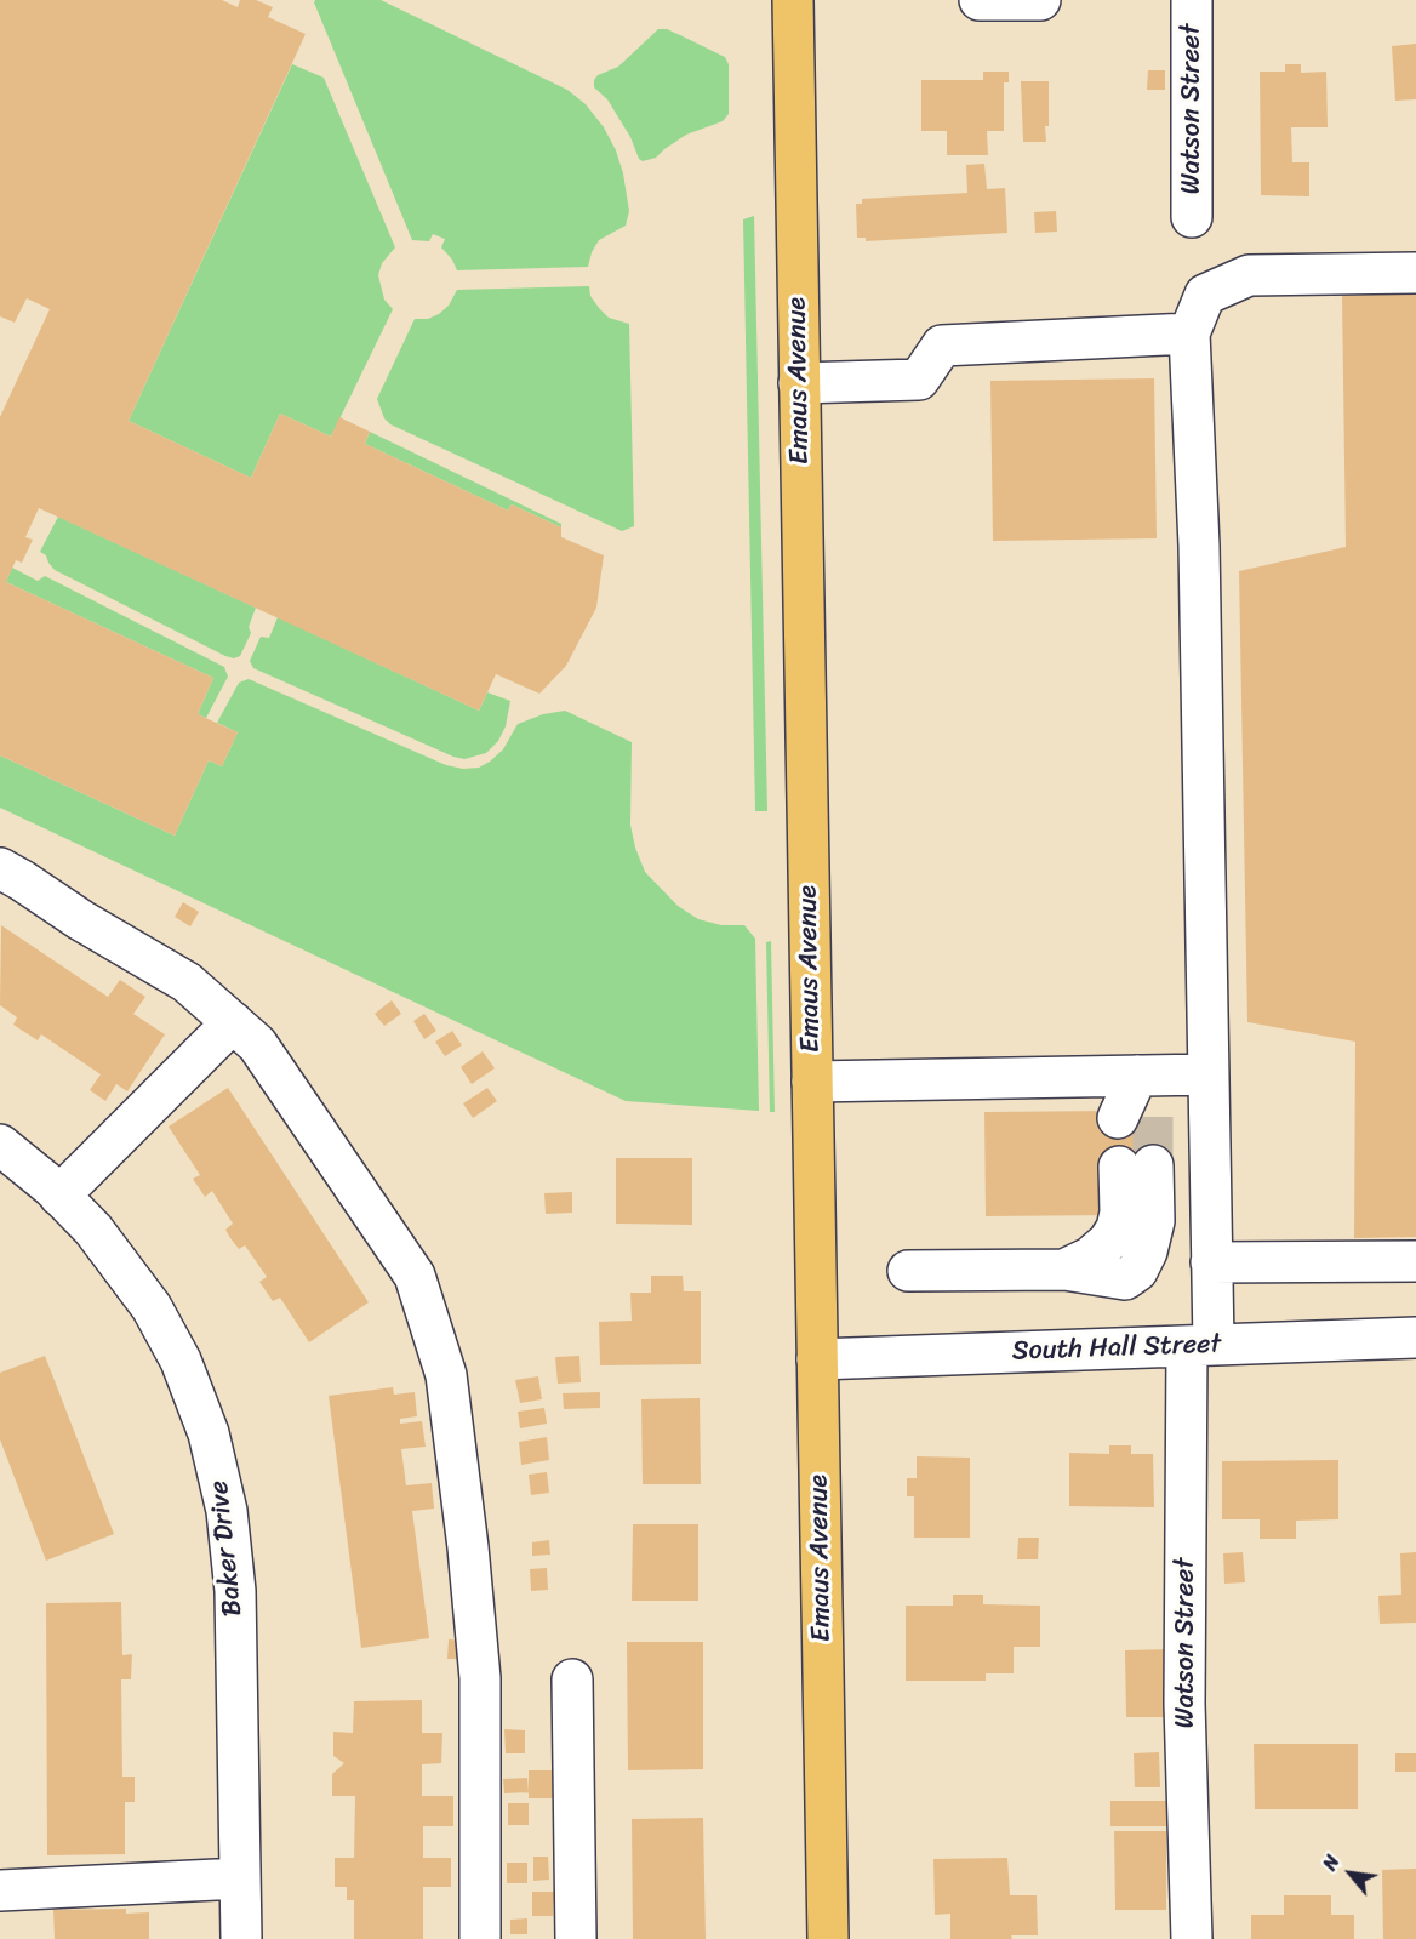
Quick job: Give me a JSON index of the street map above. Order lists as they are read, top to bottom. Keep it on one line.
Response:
{"streets":{"main road":["Emaus Avenue"],"street":["Watson Street","South Hall Street","Baker Drive"]},"crossings":[["Watson Street","South Hall Street"],["Emaus Avenue","South Hall Street"]],"north":"top left"}
